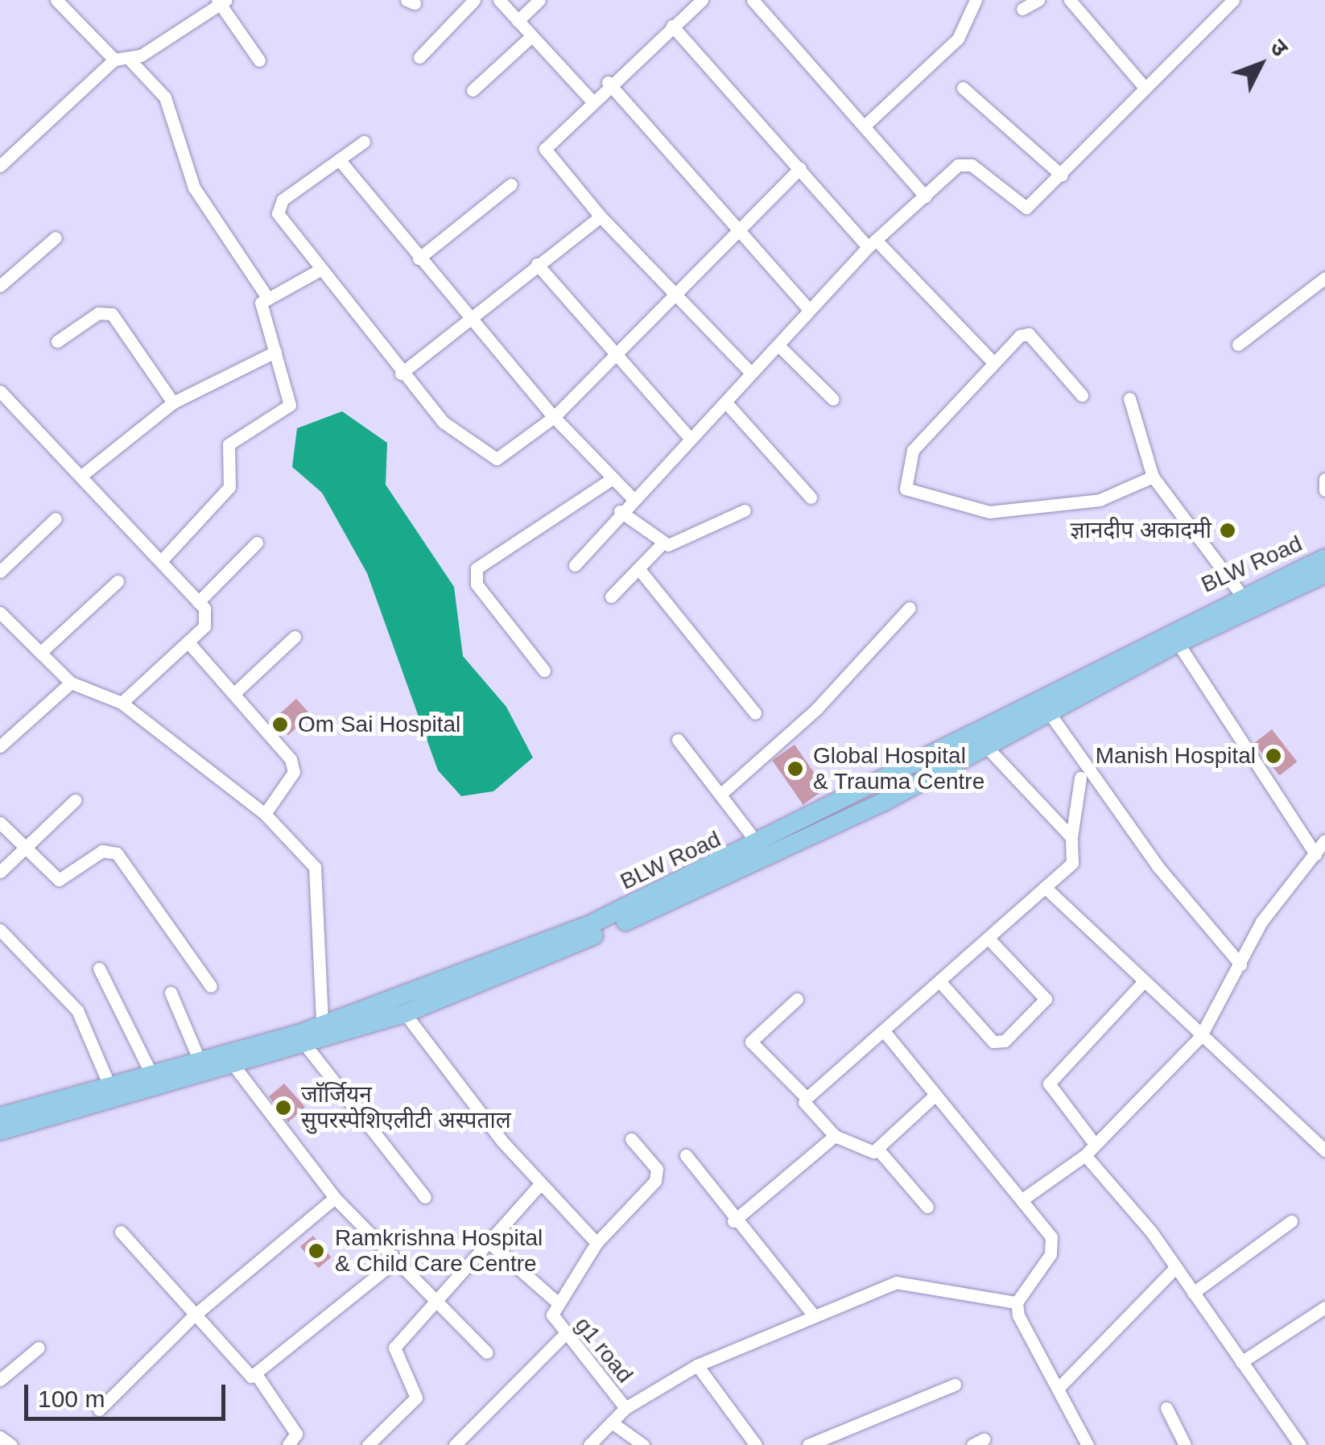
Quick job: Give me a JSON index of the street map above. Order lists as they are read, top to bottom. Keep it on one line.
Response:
{"streets":{"main road":["BLW Road"],"street":["g1 road"]},"places":["ज्ञानदीप अकादमी","Om Sai Hospital","Manish Hospital","Global Hospital & Trauma Centre","जाॅर्जियन सुपरस्पेशिएलीटी अस्पताल","Ramkrishna Hospital & Child Care Centre"],"scale_bar":"100 m","north":"top right"}
